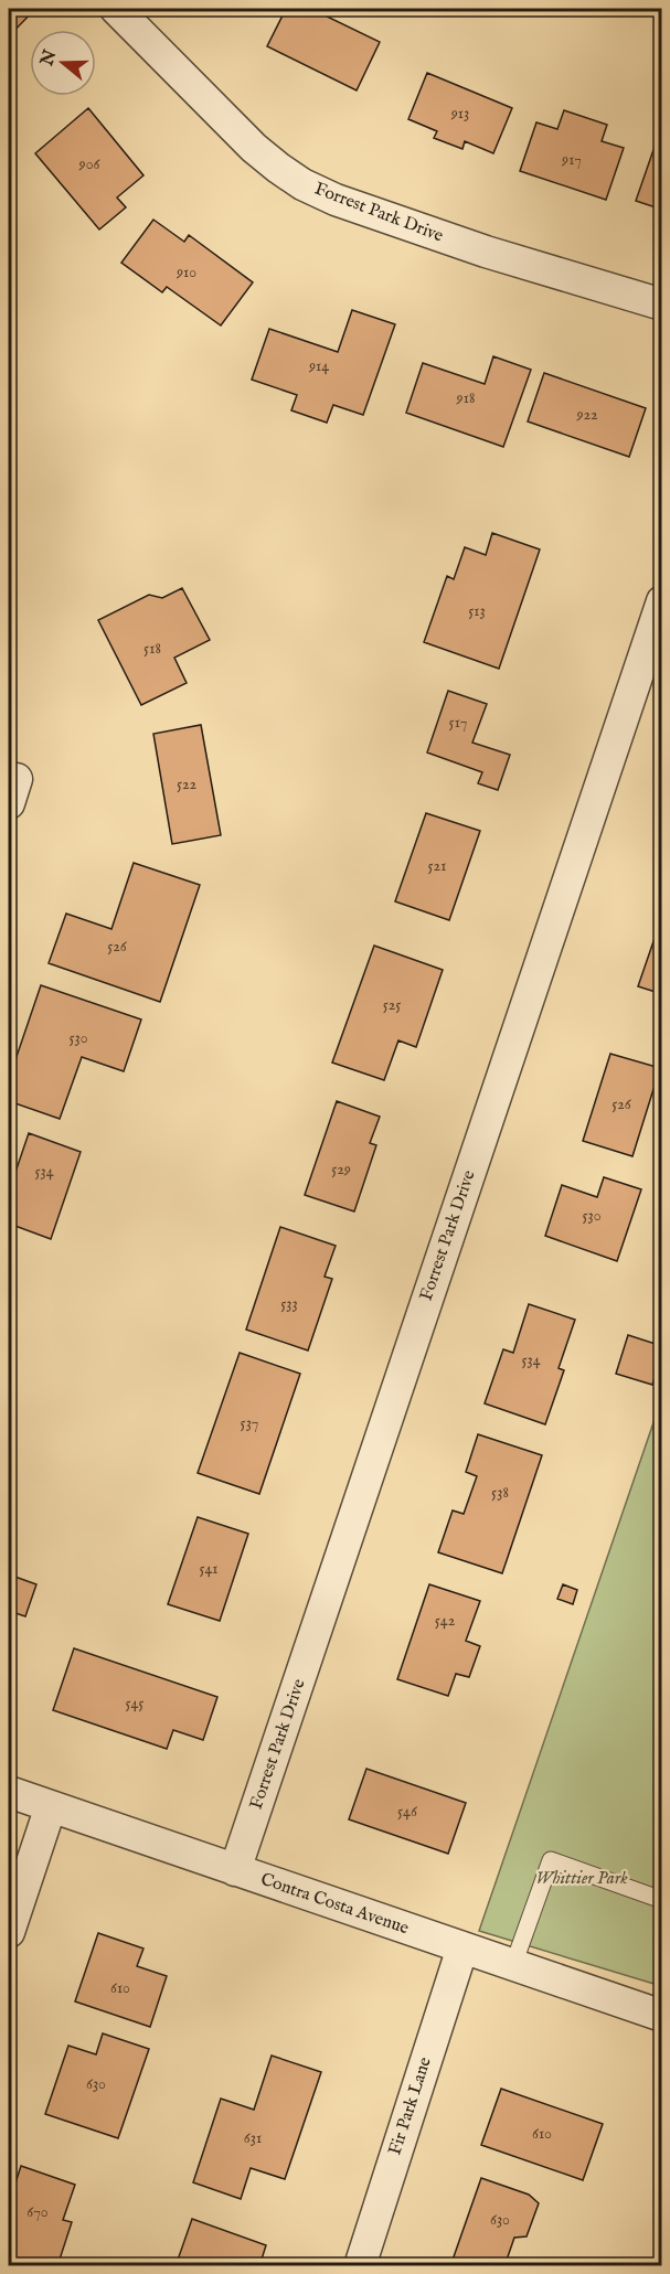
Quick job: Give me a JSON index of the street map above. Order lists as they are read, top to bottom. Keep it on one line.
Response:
{"streets":{"street":["Forrest Park Drive","Contra Costa Avenue","Fir Park Lane"]},"crossings":[["Forrest Park Drive","Contra Costa Avenue"],["Contra Costa Avenue","Fir Park Lane"]],"parks":["Whittier Park"],"house_numbers":["913","917","906","910","914","918","922","513","518","517","522","521","526","525","530","526","529","534","530","533","534","537","538","541","542","545","546","610","630","610","631","670","630"],"north":"left"}
